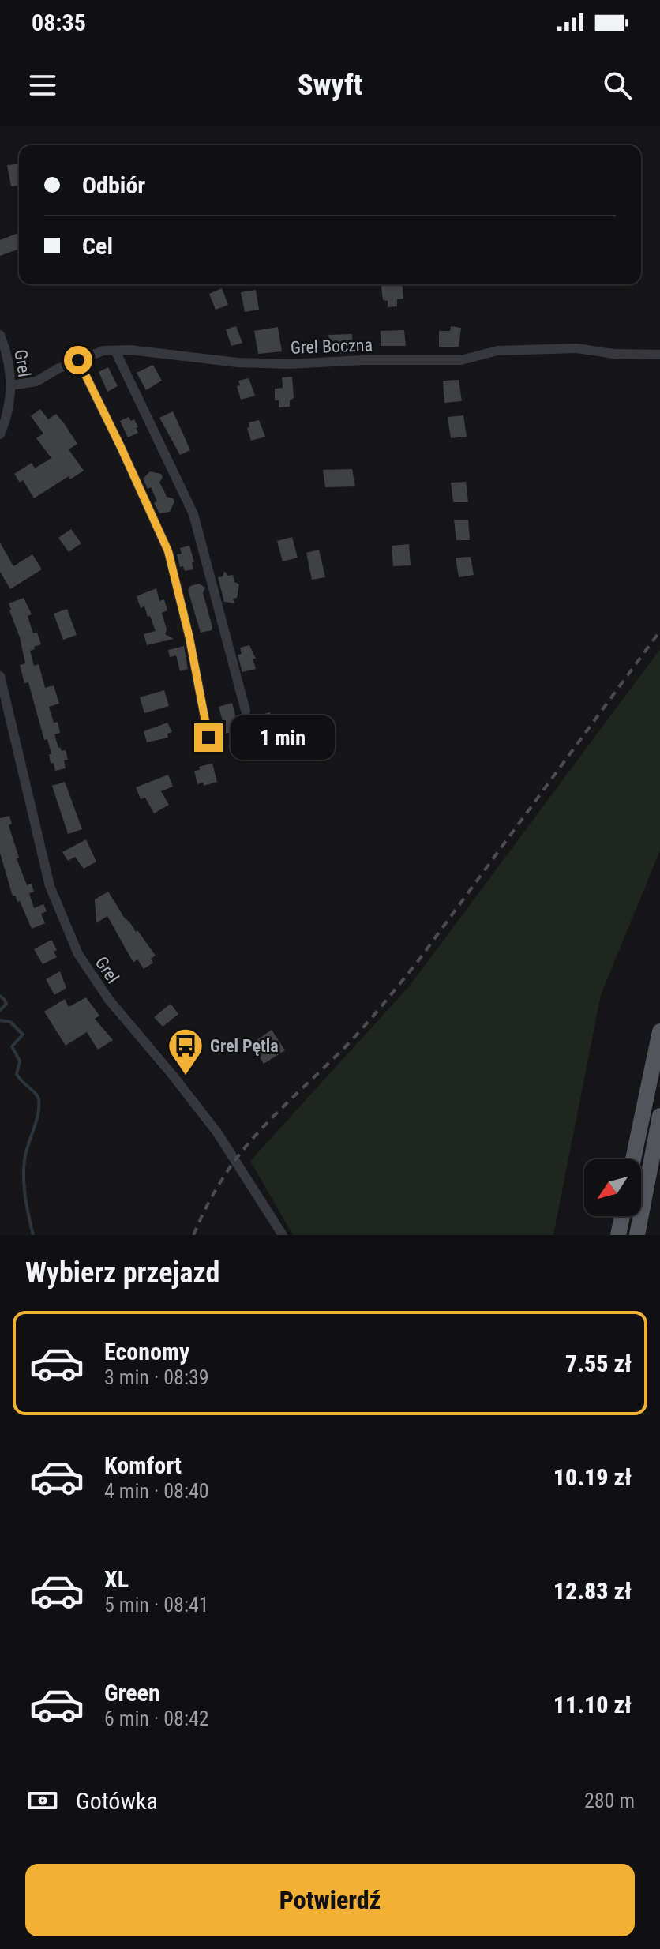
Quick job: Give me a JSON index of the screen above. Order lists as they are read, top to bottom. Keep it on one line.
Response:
{"streets":{"street":["Grel Boczna","Grel"]},"crossings":[["Grel Boczna","Grel"]],"places":{"bus stop":["Grel Pętla"]},"north":"bottom left","page":{"status":"08:35","header":"Swyft","banner":["Odbiór","Cel"],"bubble":"1 min","heading":"Wybierz przejazd","list":[{"name":"Economy","note":"3 min · 08:39","value":"7.55 zł"},{"name":"Komfort","note":"4 min · 08:40","value":"10.19 zł"},{"name":"XL","note":"5 min · 08:41","value":"12.83 zł"},{"name":"Green","note":"6 min · 08:42","value":"11.10 zł"}],"pay":["Gotówka","280 m"],"buttons":"Potwierdź"}}
